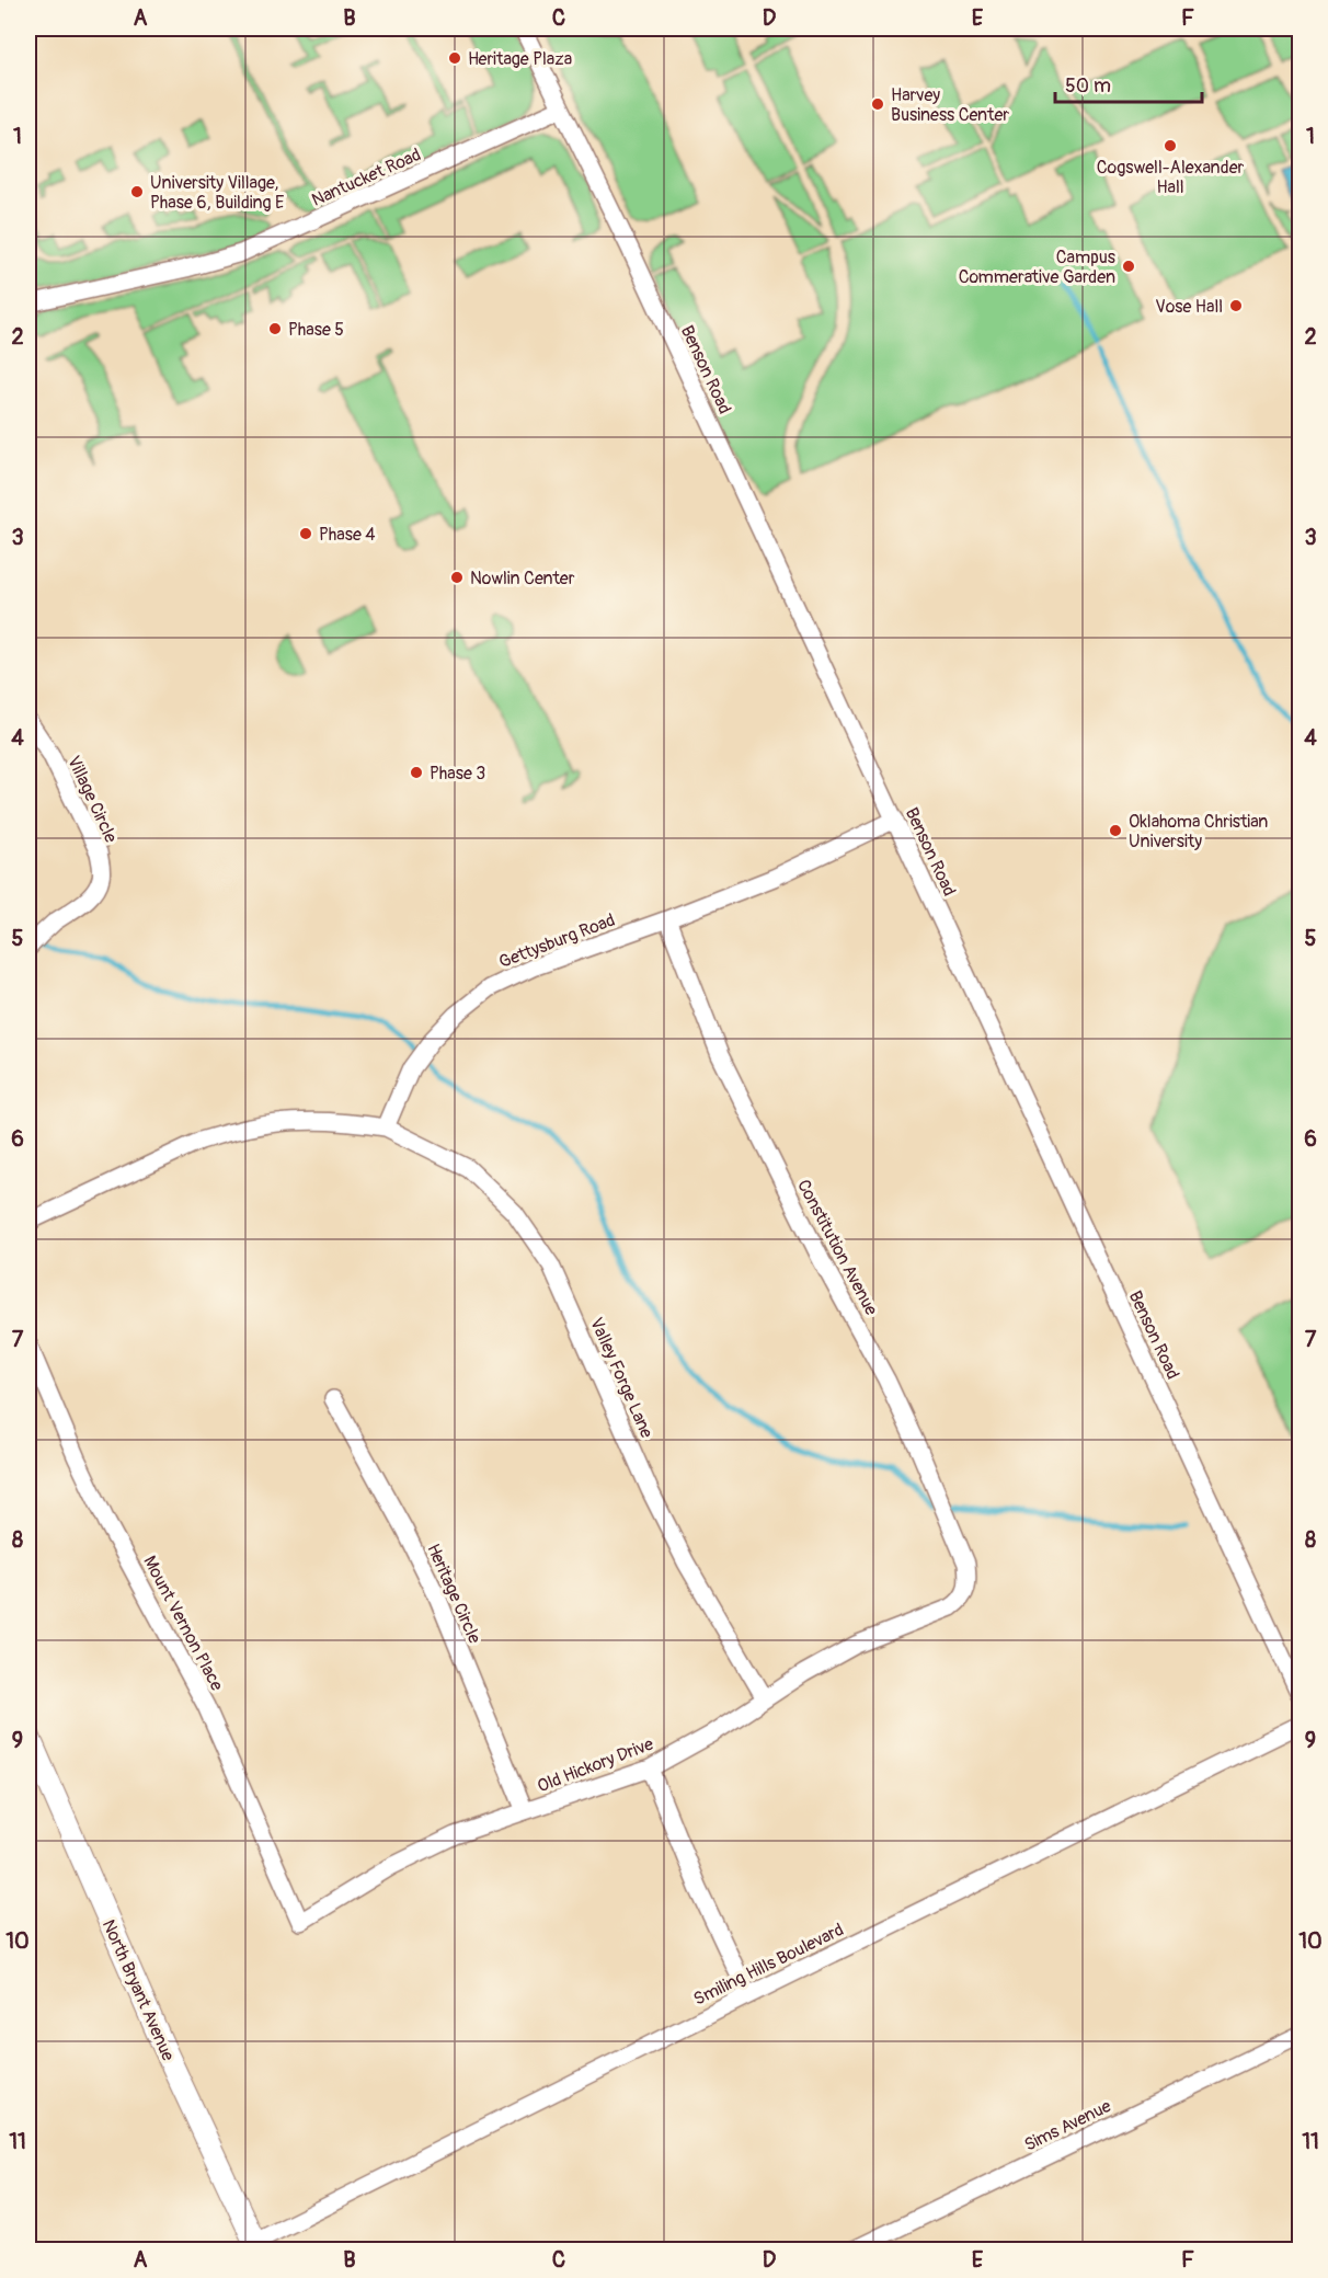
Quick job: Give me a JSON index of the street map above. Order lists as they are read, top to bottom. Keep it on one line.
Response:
{"streets":{"street":["Nantucket Road","Benson Road","Village Circle","Gettysburg Road","Constitution Avenue","Valley Forge Lane","Heritage Circle","Mount Vernon Place","Old Hickory Drive","Smiling Hills Boulevard","North Bryant Avenue","Sims Avenue"]},"crossings":[["Nantucket Road","Benson Road"],["Benson Road","Gettysburg Road"],["Gettysburg Road","Constitution Avenue"],["Gettysburg Road","Valley Forge Lane"],["Constitution Avenue","Old Hickory Drive"],["Valley Forge Lane","Old Hickory Drive"],["Heritage Circle","Old Hickory Drive"],["Mount Vernon Place","Old Hickory Drive"],["Smiling Hills Boulevard","North Bryant Avenue"]],"places":["Heritage Plaza","Harvey Business Center","Cogswell-Alexander Hall","University Village, Phase 6, Building E","Campus Commerative Garden","Vose Hall","Phase 5","Phase 4","Nowlin Center","Phase 3","Oklahoma Christian University"],"scale_bar":"50 m","grid":{"columns":["A","B","C","D","E","F"],"rows":["1","2","3","4","5","6","7","8","9","10","11"]}}
